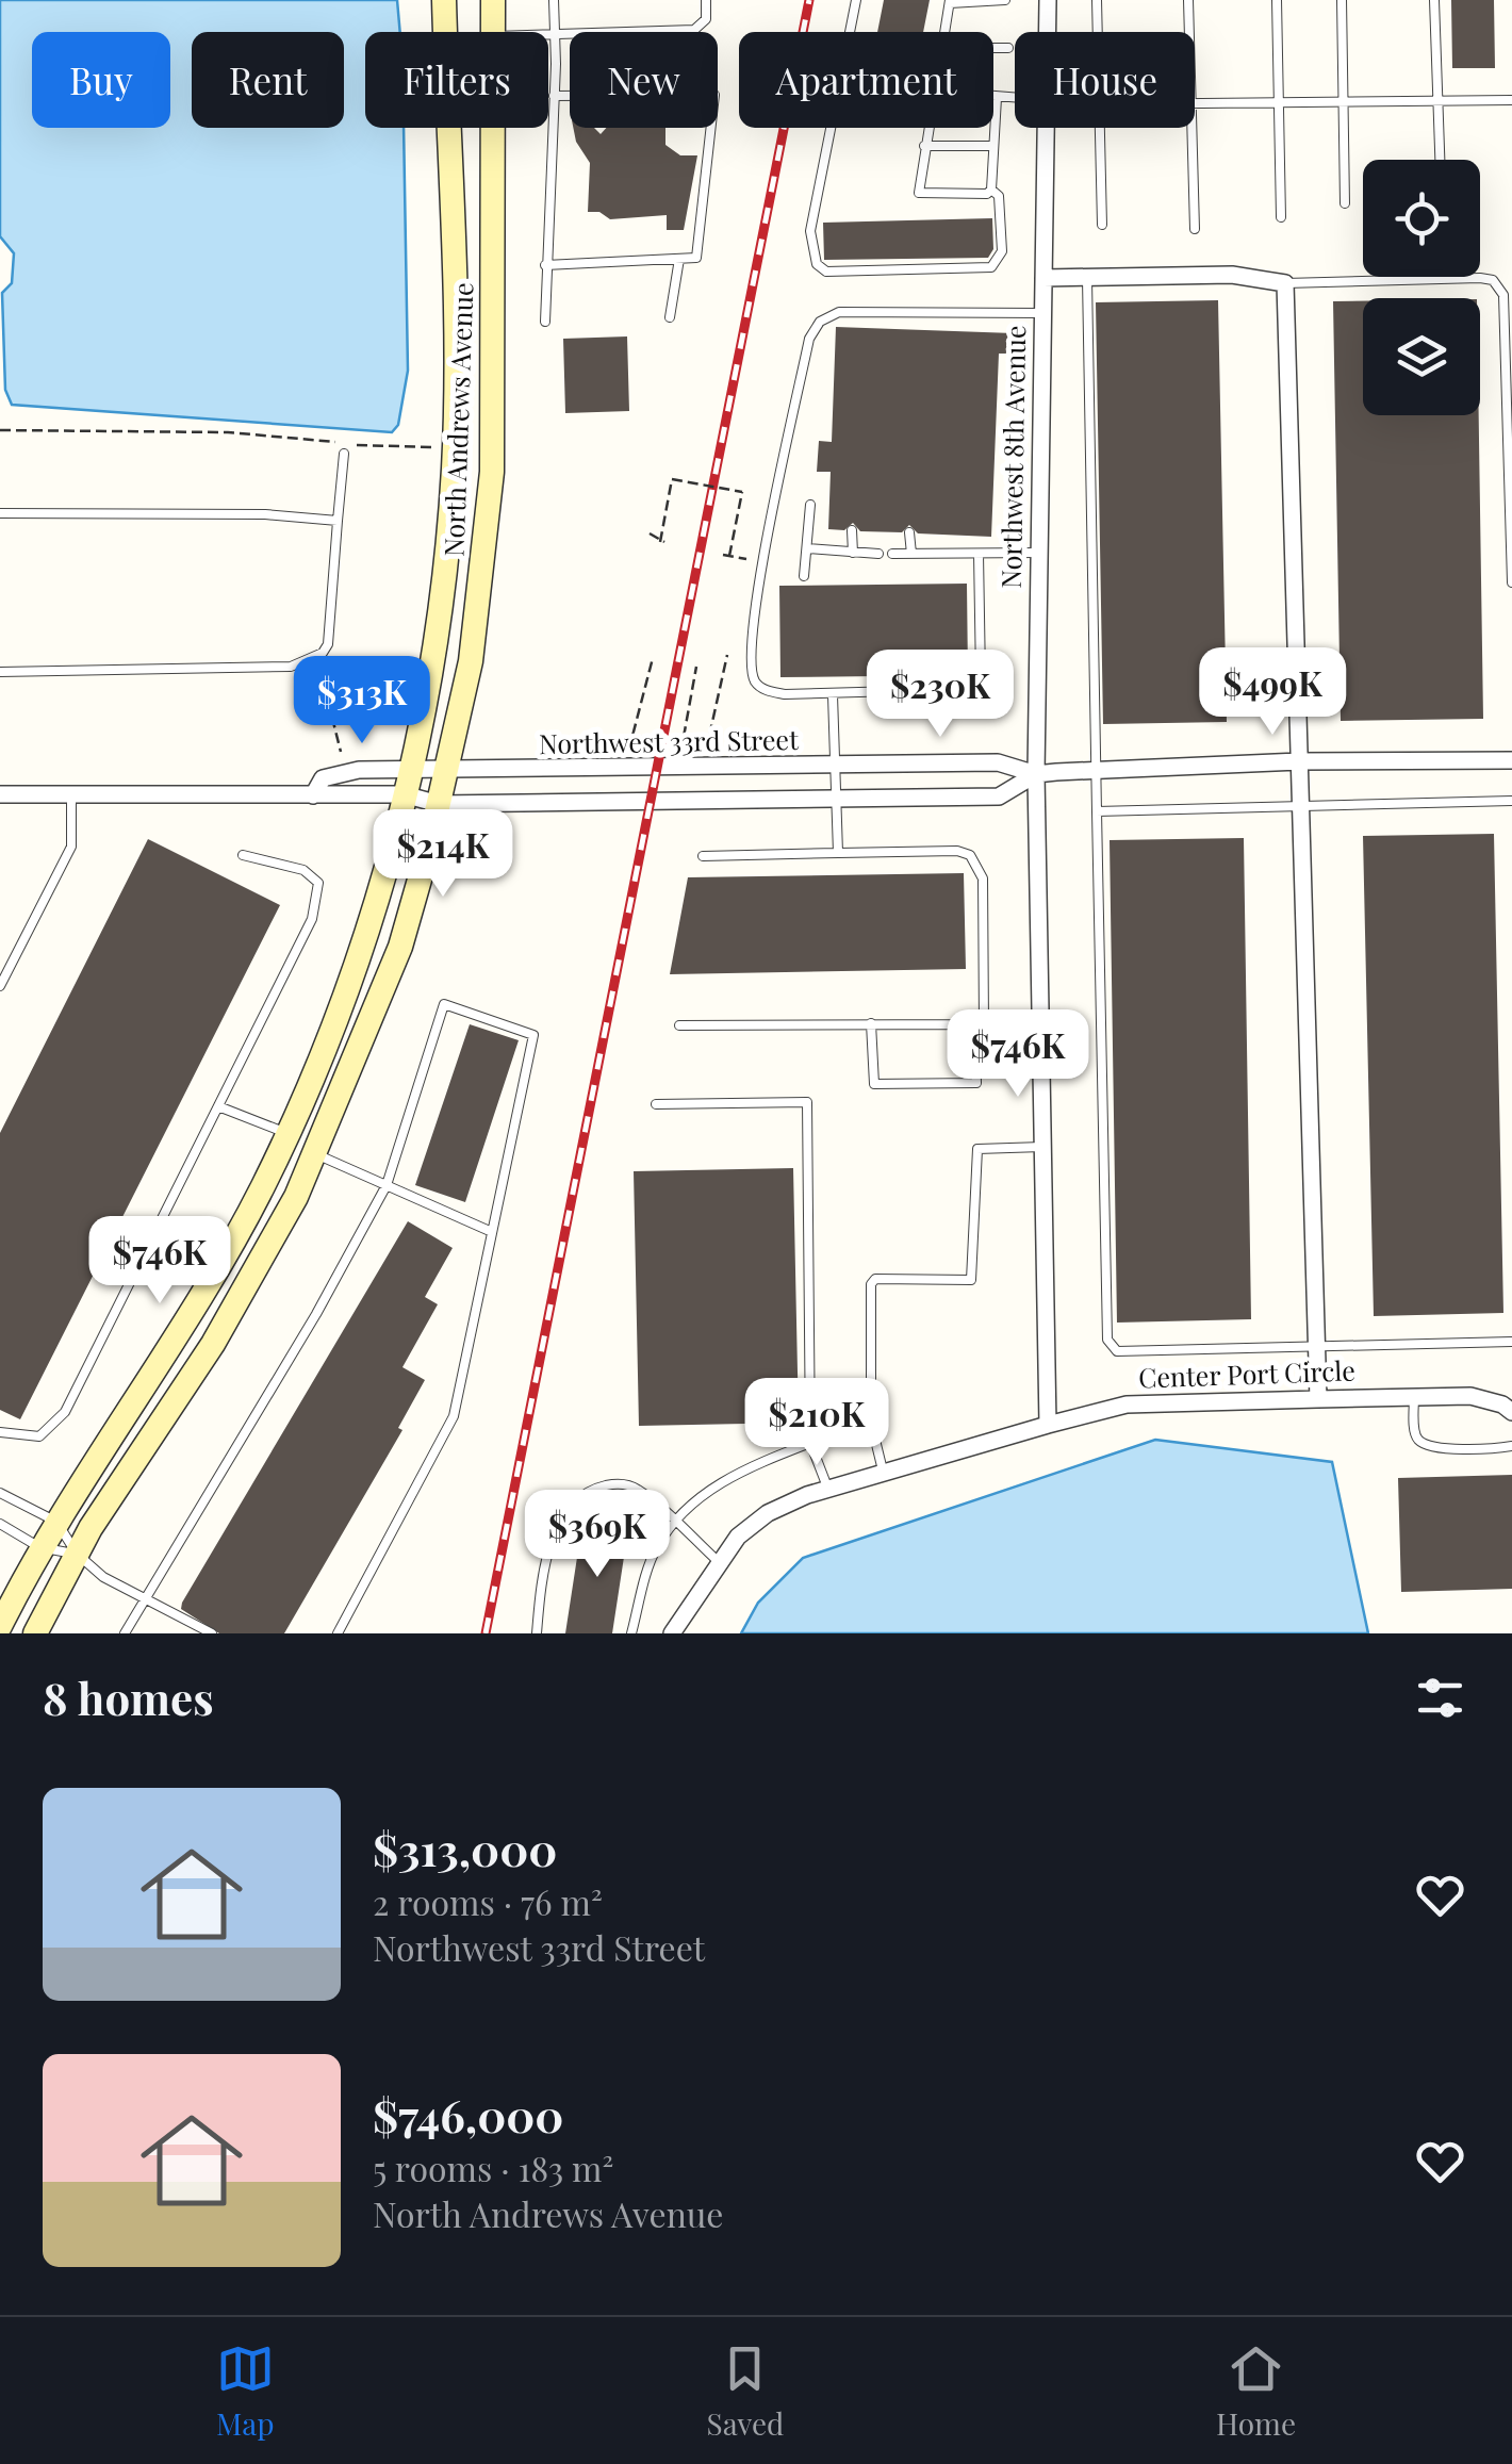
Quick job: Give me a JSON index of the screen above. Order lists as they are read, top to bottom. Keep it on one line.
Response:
{"streets":{"street":["North Andrews Avenue","Northwest 8th Avenue","Northwest 33rd Street","Center Port Circle"]},"crossings":[["North Andrews Avenue","Northwest 33rd Street"],["Northwest 8th Avenue","Northwest 33rd Street"],["Northwest 8th Avenue","Center Port Circle"]],"page":{"chip":["Buy","Rent","Filters","New","Apartment","House"],"price":["$499K","$230K","$313K","$214K","$746K","$746K","$210K","$369K"],"heading":"8 homes","list":[{"name":"$313,000","note":"2 rooms · 76 m² · Northwest 33rd Street"},{"name":"$746,000","note":"5 rooms · 183 m² · North Andrews Avenue"}],"tabs":["Map","Saved","Home"]}}
